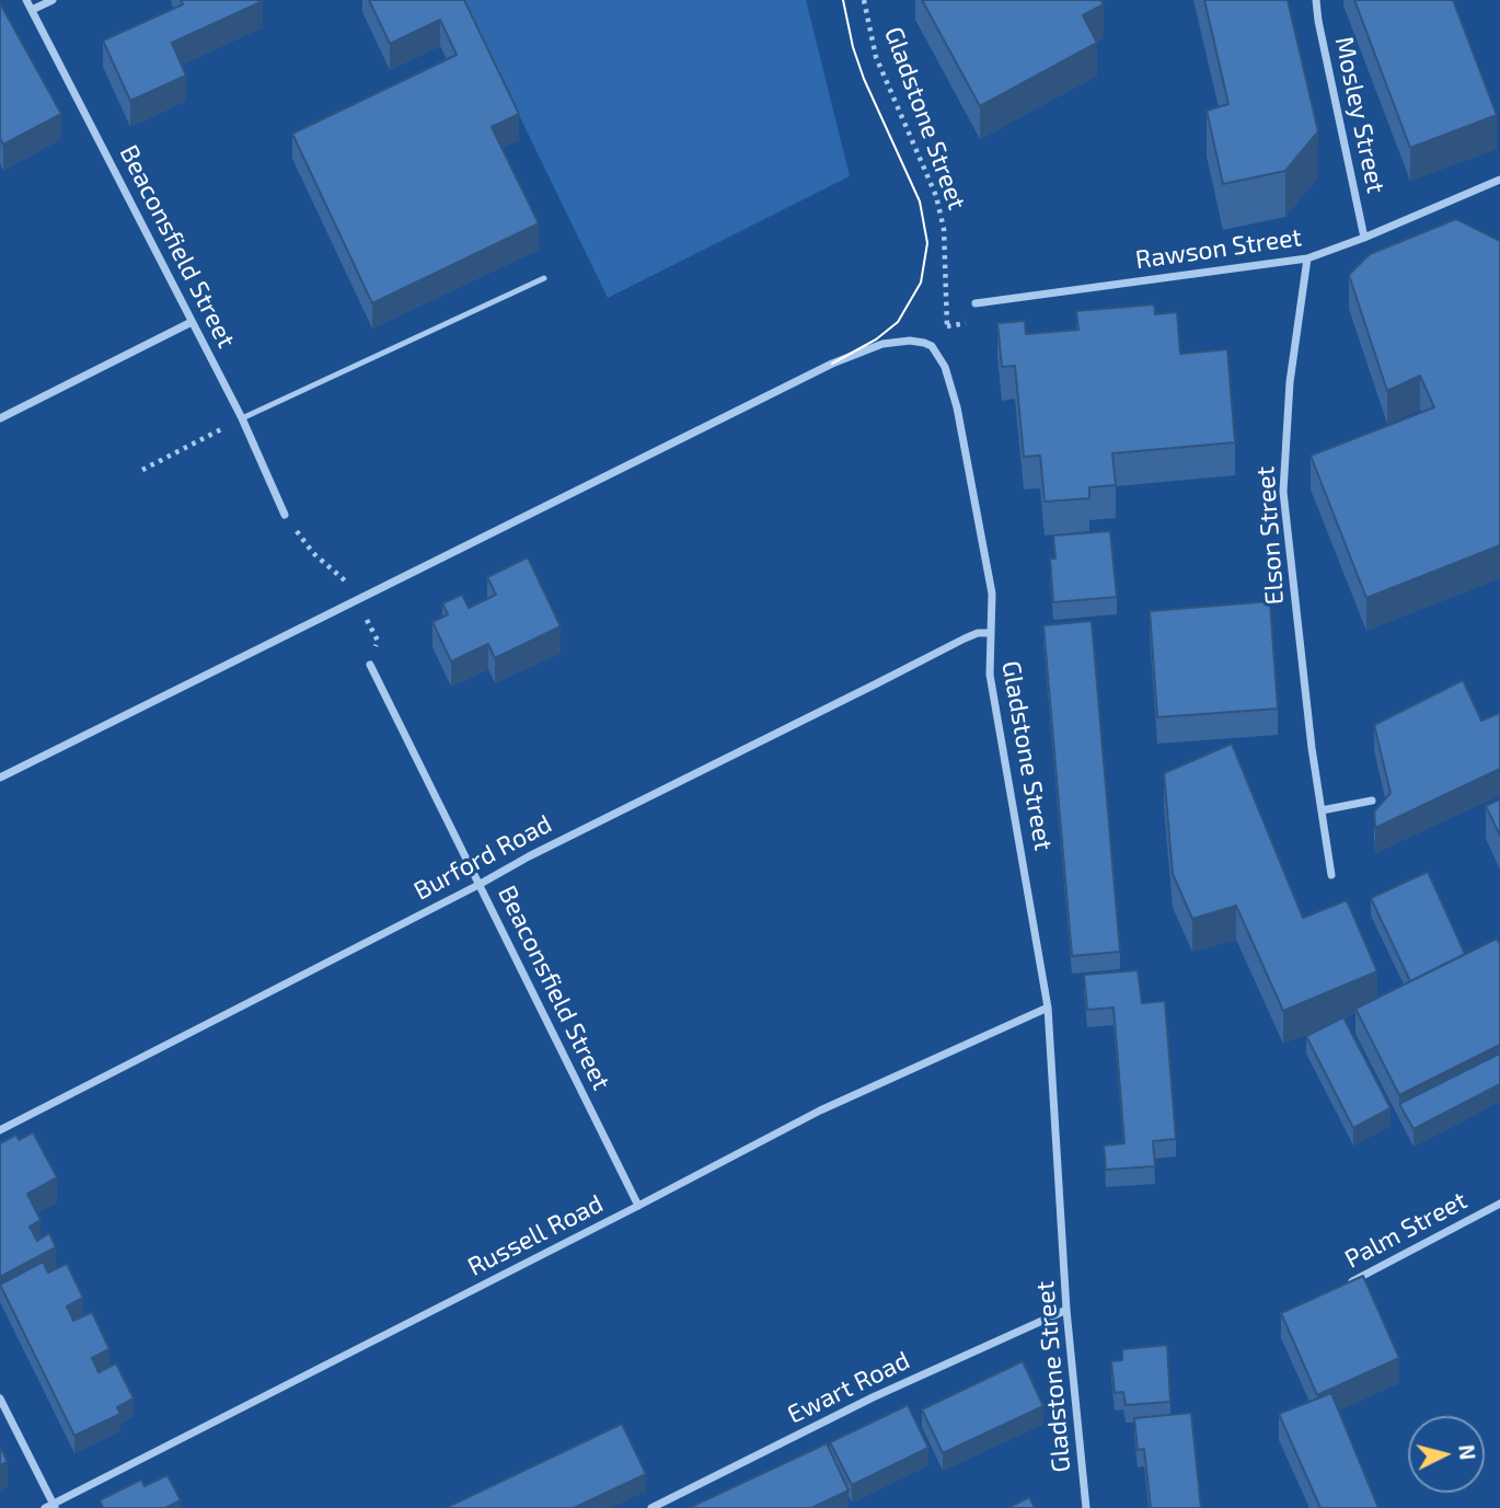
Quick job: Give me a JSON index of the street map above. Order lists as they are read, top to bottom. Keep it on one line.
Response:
{"streets":{"street":["Mosley Street","Gladstone Street","Beaconsfield Street","Rawson Street","Elson Street","Burford Road","Palm Street","Russell Road","Ewart Road"]},"crossings":[["Mosley Street","Rawson Street"],["Gladstone Street","Burford Road"],["Gladstone Street","Russell Road"],["Gladstone Street","Ewart Road"],["Beaconsfield Street","Burford Road"],["Beaconsfield Street","Russell Road"],["Rawson Street","Elson Street"]],"north":"right"}
